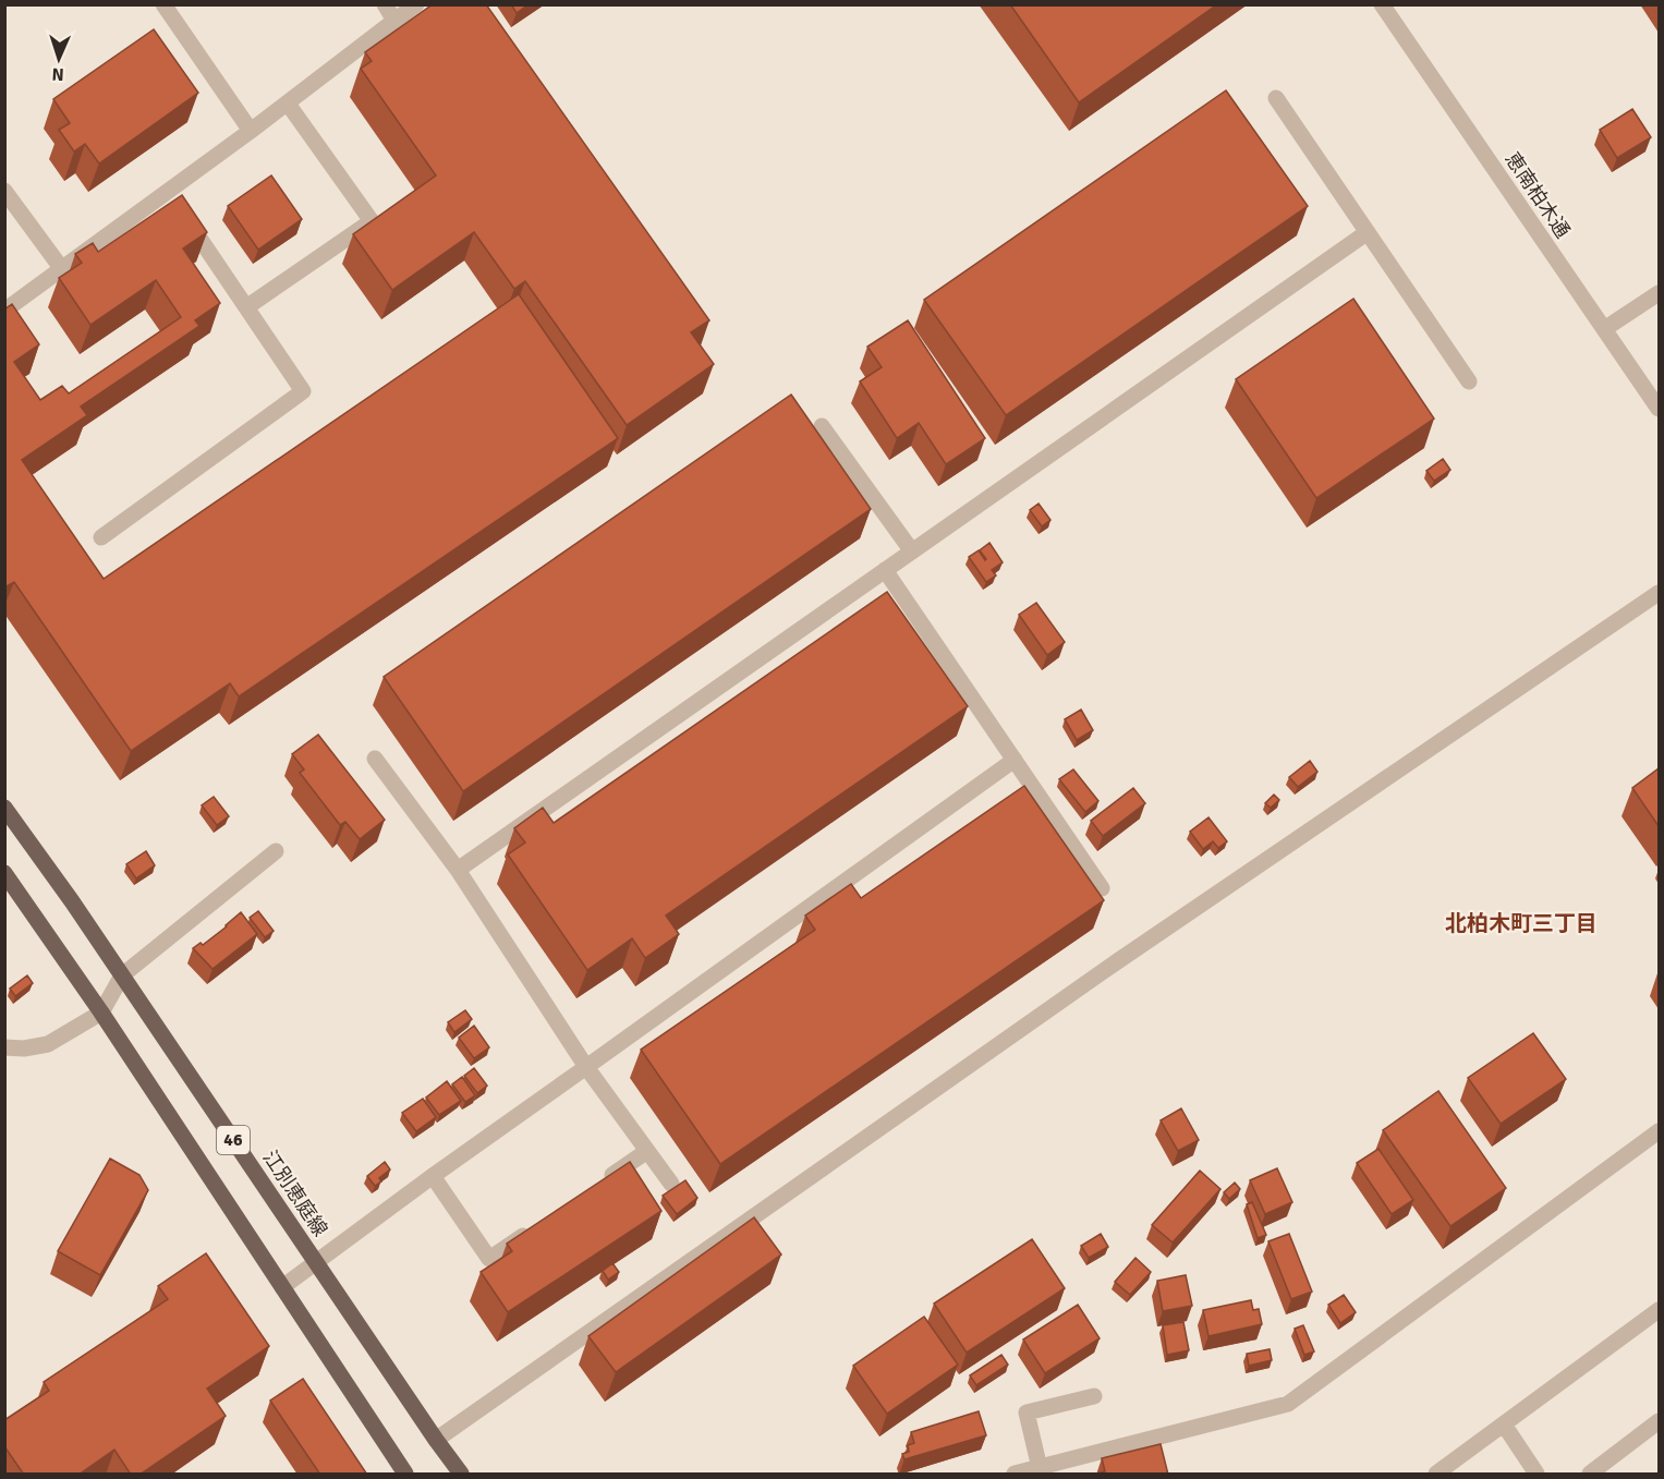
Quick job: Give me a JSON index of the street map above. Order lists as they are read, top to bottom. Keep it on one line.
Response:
{"streets":{"main road":["46","江別恵庭線"],"street":["恵南柏木通"]},"districts":["北柏木町三丁目"],"north":"bottom"}
